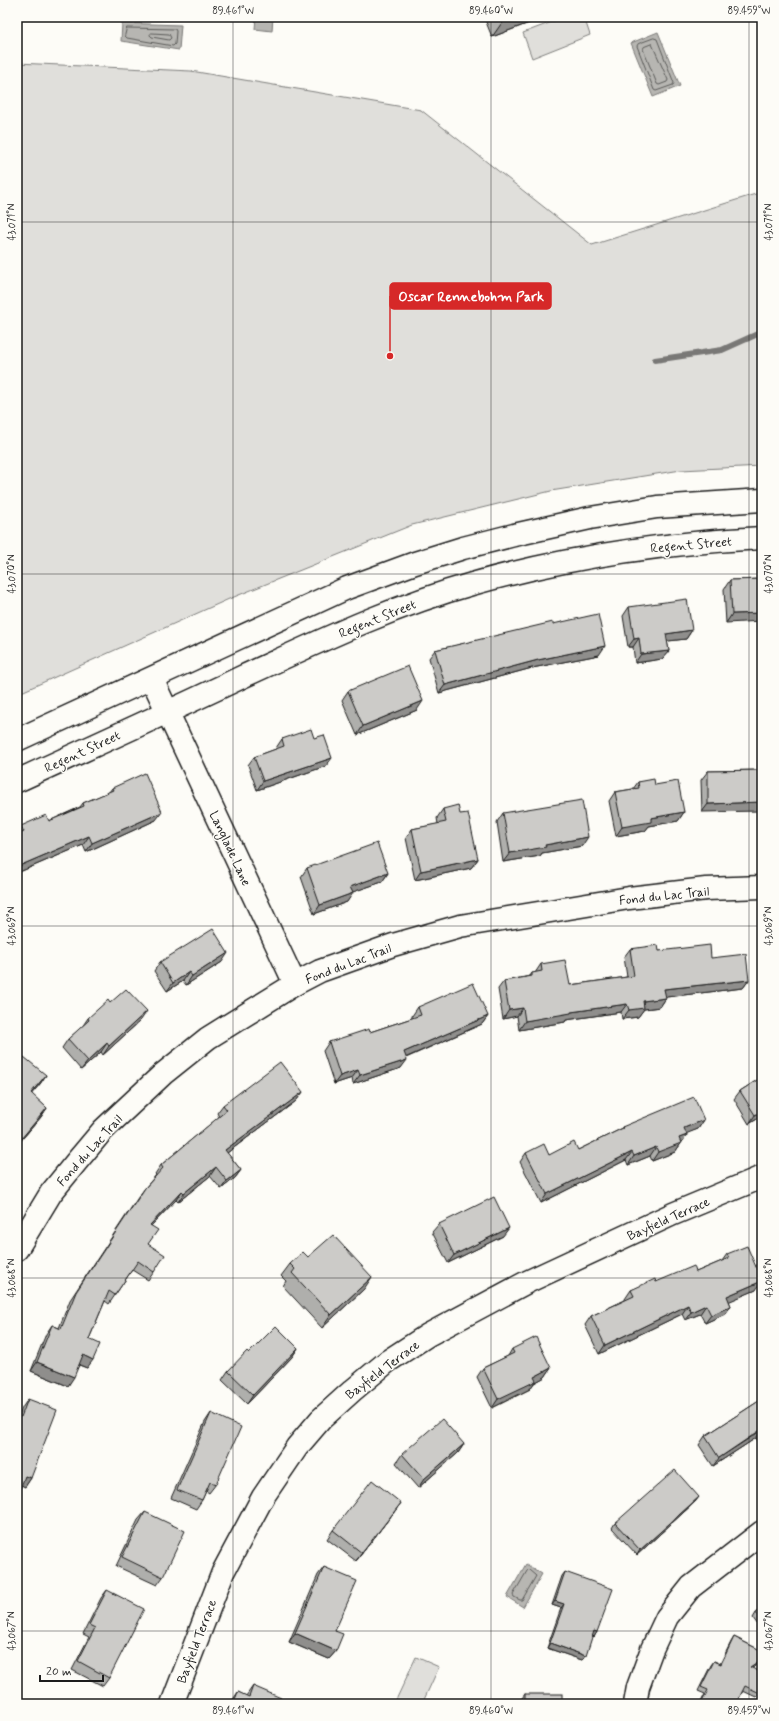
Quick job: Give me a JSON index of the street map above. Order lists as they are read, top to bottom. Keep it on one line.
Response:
{"streets":{"street":["Regent Street","Langlade Lane","Fond du Lac Trail","Bayfield Terrace"]},"crossings":[["Regent Street","Langlade Lane"],["Langlade Lane","Fond du Lac Trail"]],"places":["Oscar Rennebohm Park"],"scale_bar":"20 m","coordinates":["89.461°W","89.460°W","89.459°W","43.071°N","43.070°N","43.069°N","43.068°N","43.067°N"]}
